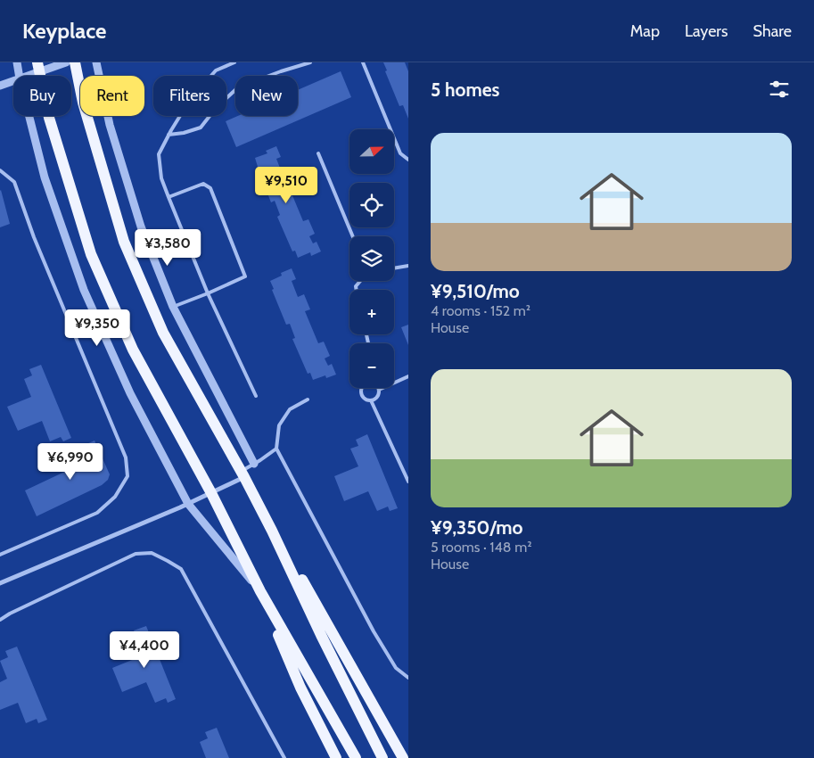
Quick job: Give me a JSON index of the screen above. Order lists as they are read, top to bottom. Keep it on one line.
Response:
{"north":"right","page":{"header":"Keyplace","nav":["Map","Layers","Share"],"heading":"5 homes","chip":["Buy","Rent","Filters","New"],"list":[{"name":"¥9,510/mo","note":"4 rooms · 152 m² · House"},{"name":"¥9,350/mo","note":"5 rooms · 148 m² · House"}],"map_buttons":["+","−"],"price":["¥9,510","¥3,580","¥9,350","¥6,990","¥4,400"]}}
